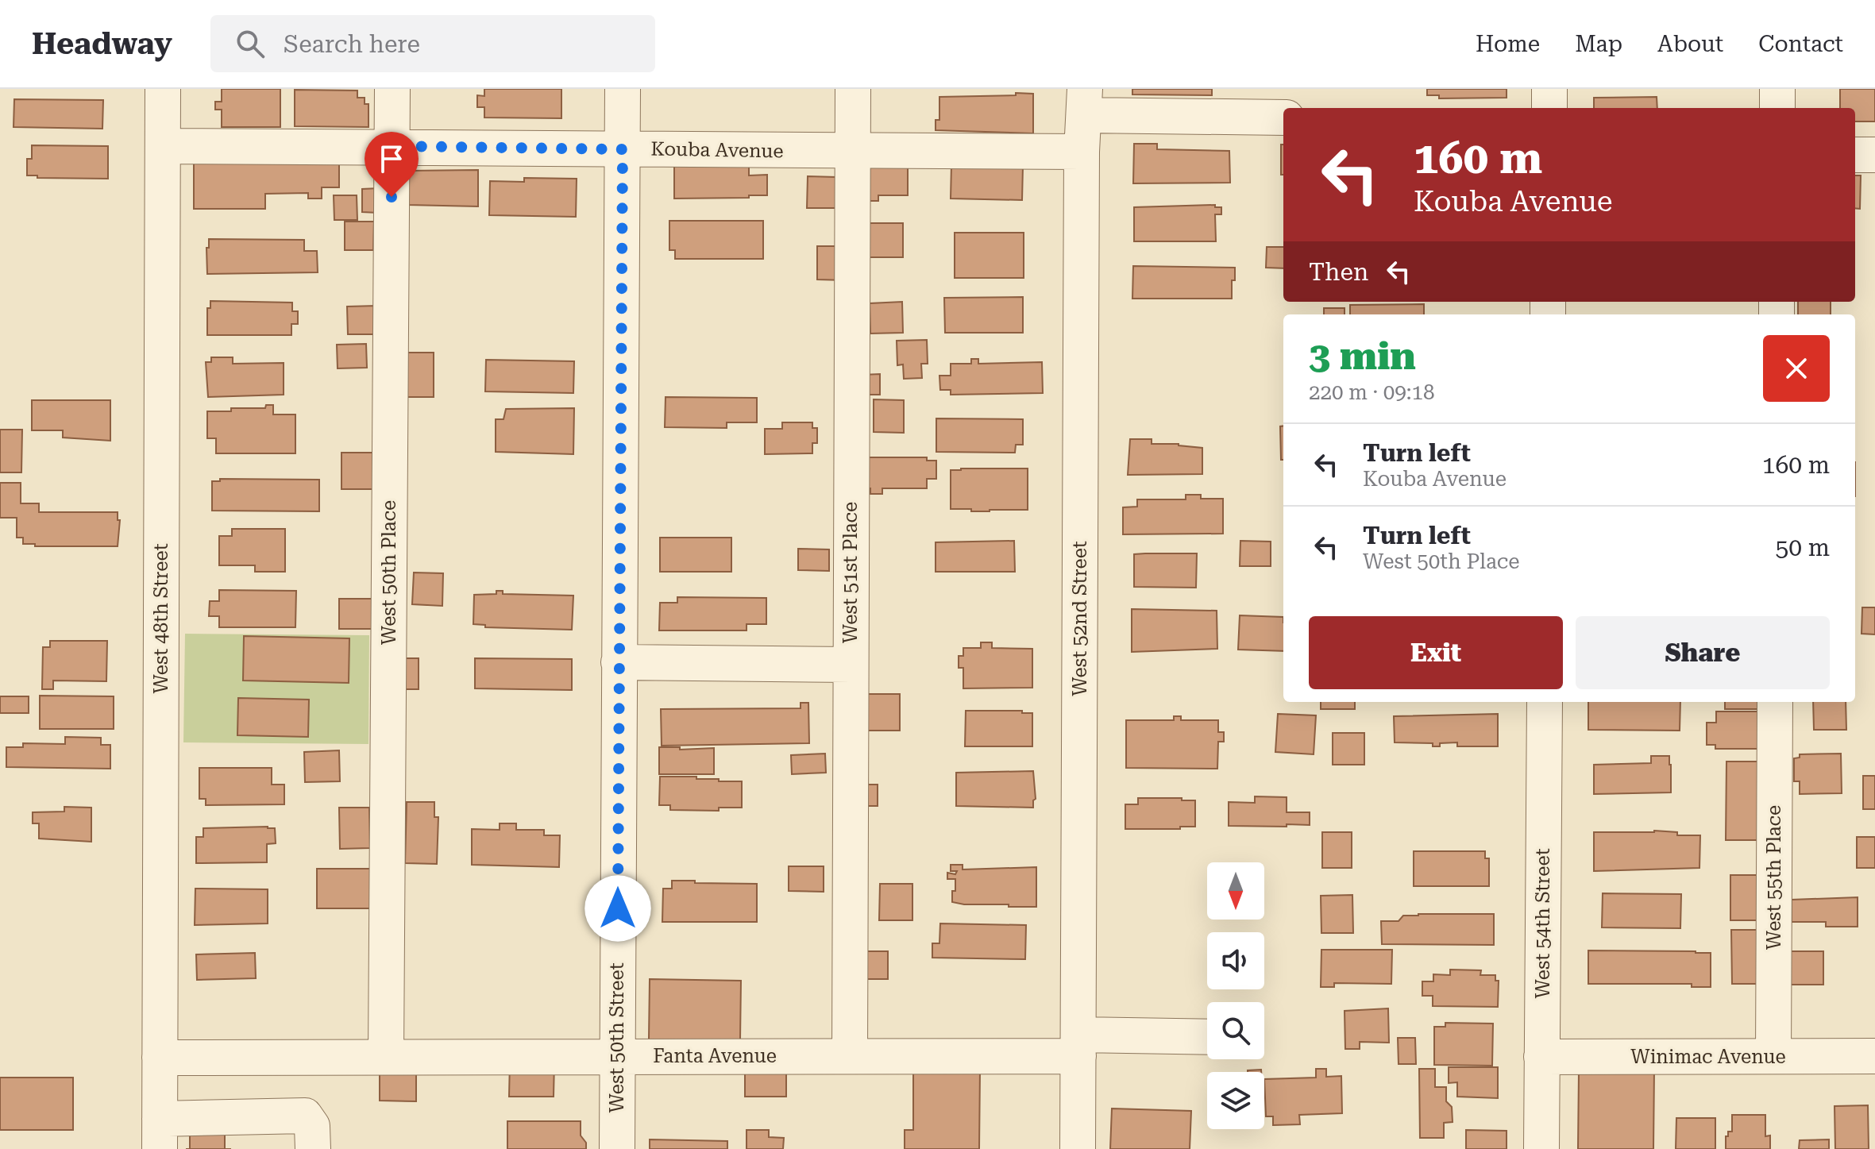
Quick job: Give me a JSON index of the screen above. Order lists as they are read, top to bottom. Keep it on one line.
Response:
{"streets":{"street":["Kouba Avenue","West 50th Place","West 51st Place","West 48th Street","West 52nd Street","West 55th Place","West 54th Street","West 50th Street","Fanta Avenue","Winimac Avenue"]},"crossings":[["Kouba Avenue","West 50th Place"],["Kouba Avenue","West 51st Place"],["Kouba Avenue","West 48th Street"],["Kouba Avenue","West 52nd Street"],["Kouba Avenue","West 50th Street"],["West 50th Place","Fanta Avenue"],["West 51st Place","Fanta Avenue"],["West 48th Street","Fanta Avenue"],["West 52nd Street","Fanta Avenue"],["West 55th Place","Winimac Avenue"],["West 54th Street","Winimac Avenue"],["West 50th Street","Fanta Avenue"]],"north":"bottom","page":{"header":"Headway","search":"Search here","nav":["Home","Map","About","Contact"],"turn":["160 m","Kouba Avenue"],"then":"Then","heading":["3 min","220 m · 09:18"],"list":[{"name":"Turn left","note":"Kouba Avenue","value":"160 m"},{"name":"Turn left","note":"West 50th Place","value":"50 m"}],"buttons":["Exit","Share"]}}
